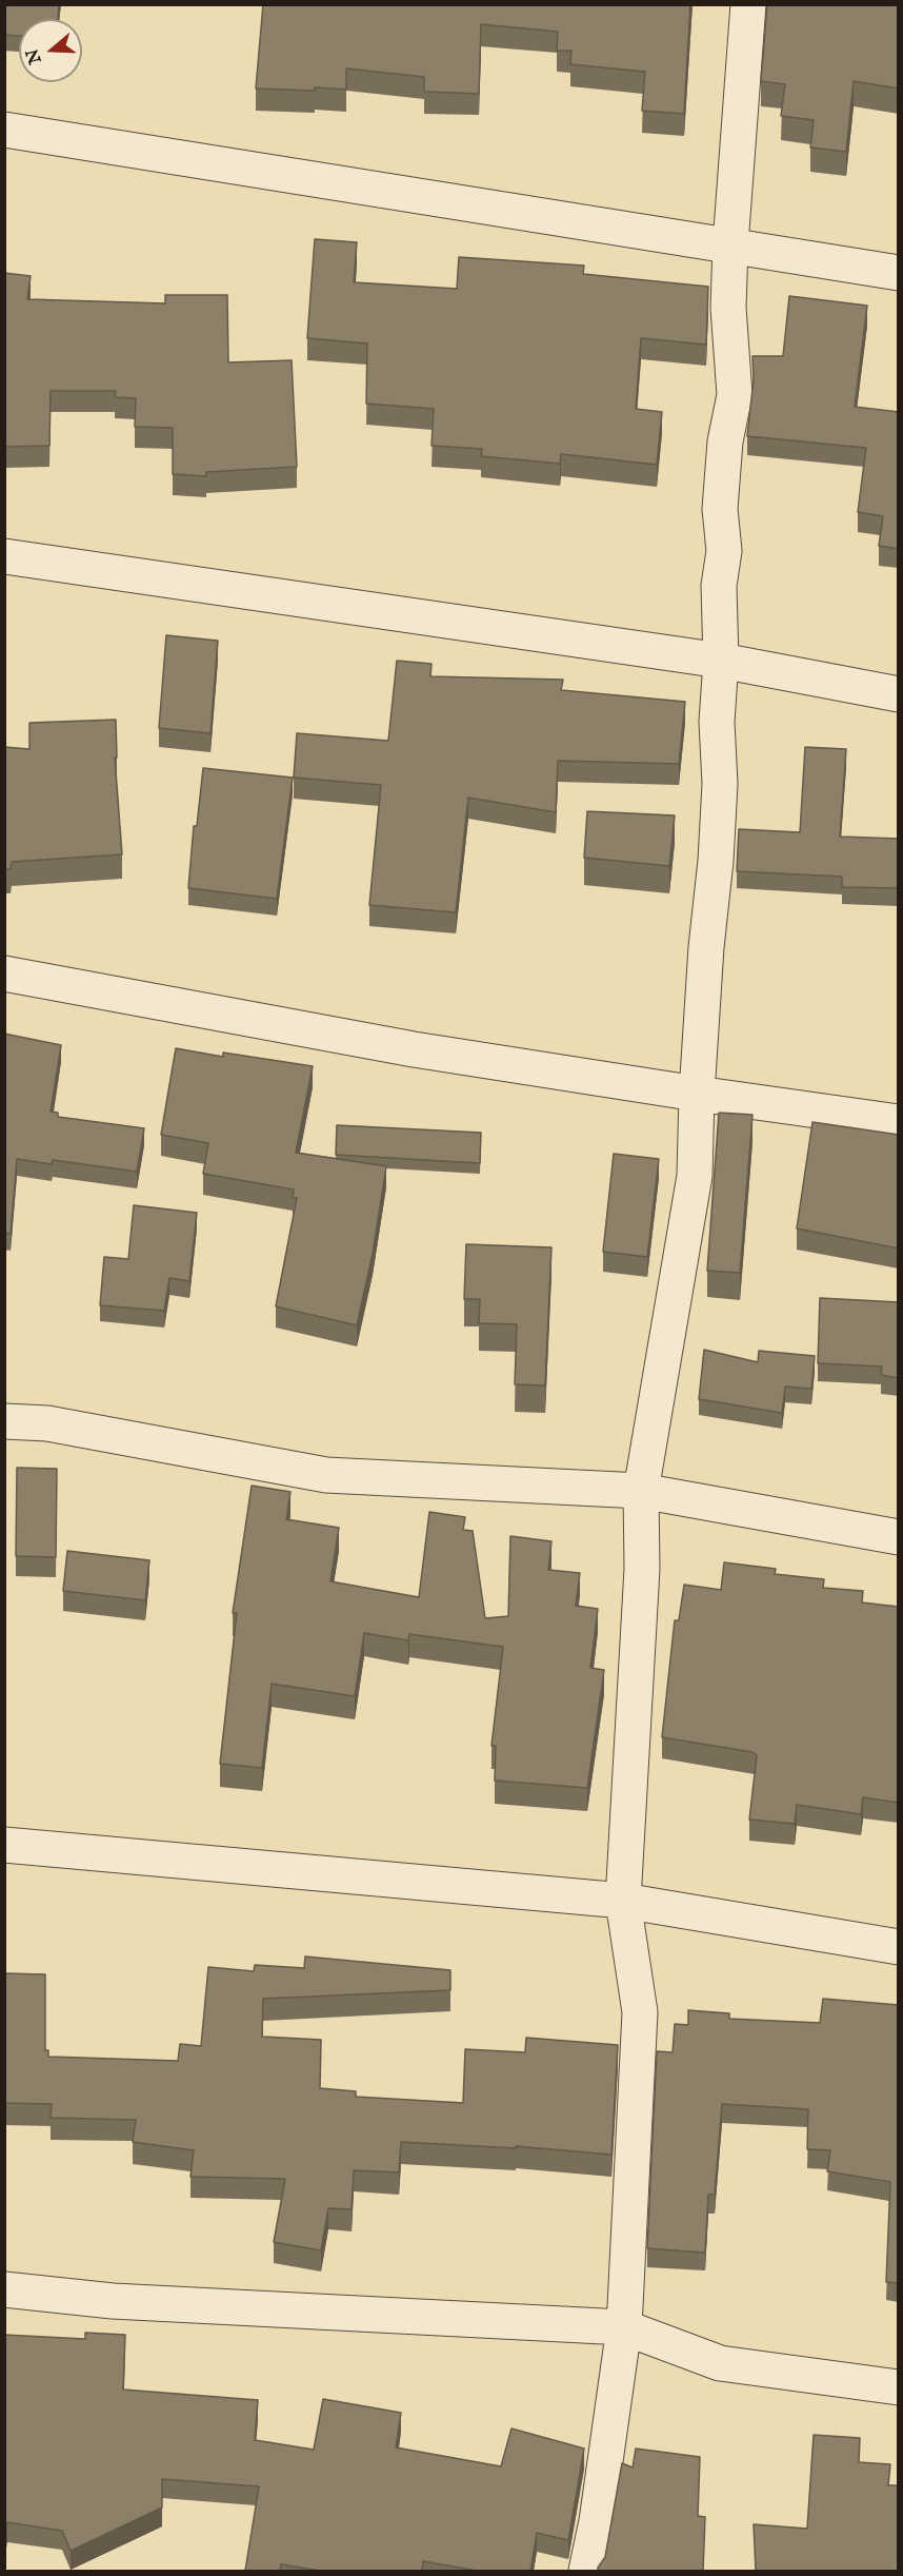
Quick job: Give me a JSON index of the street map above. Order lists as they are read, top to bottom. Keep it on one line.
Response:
{"north":"left"}
